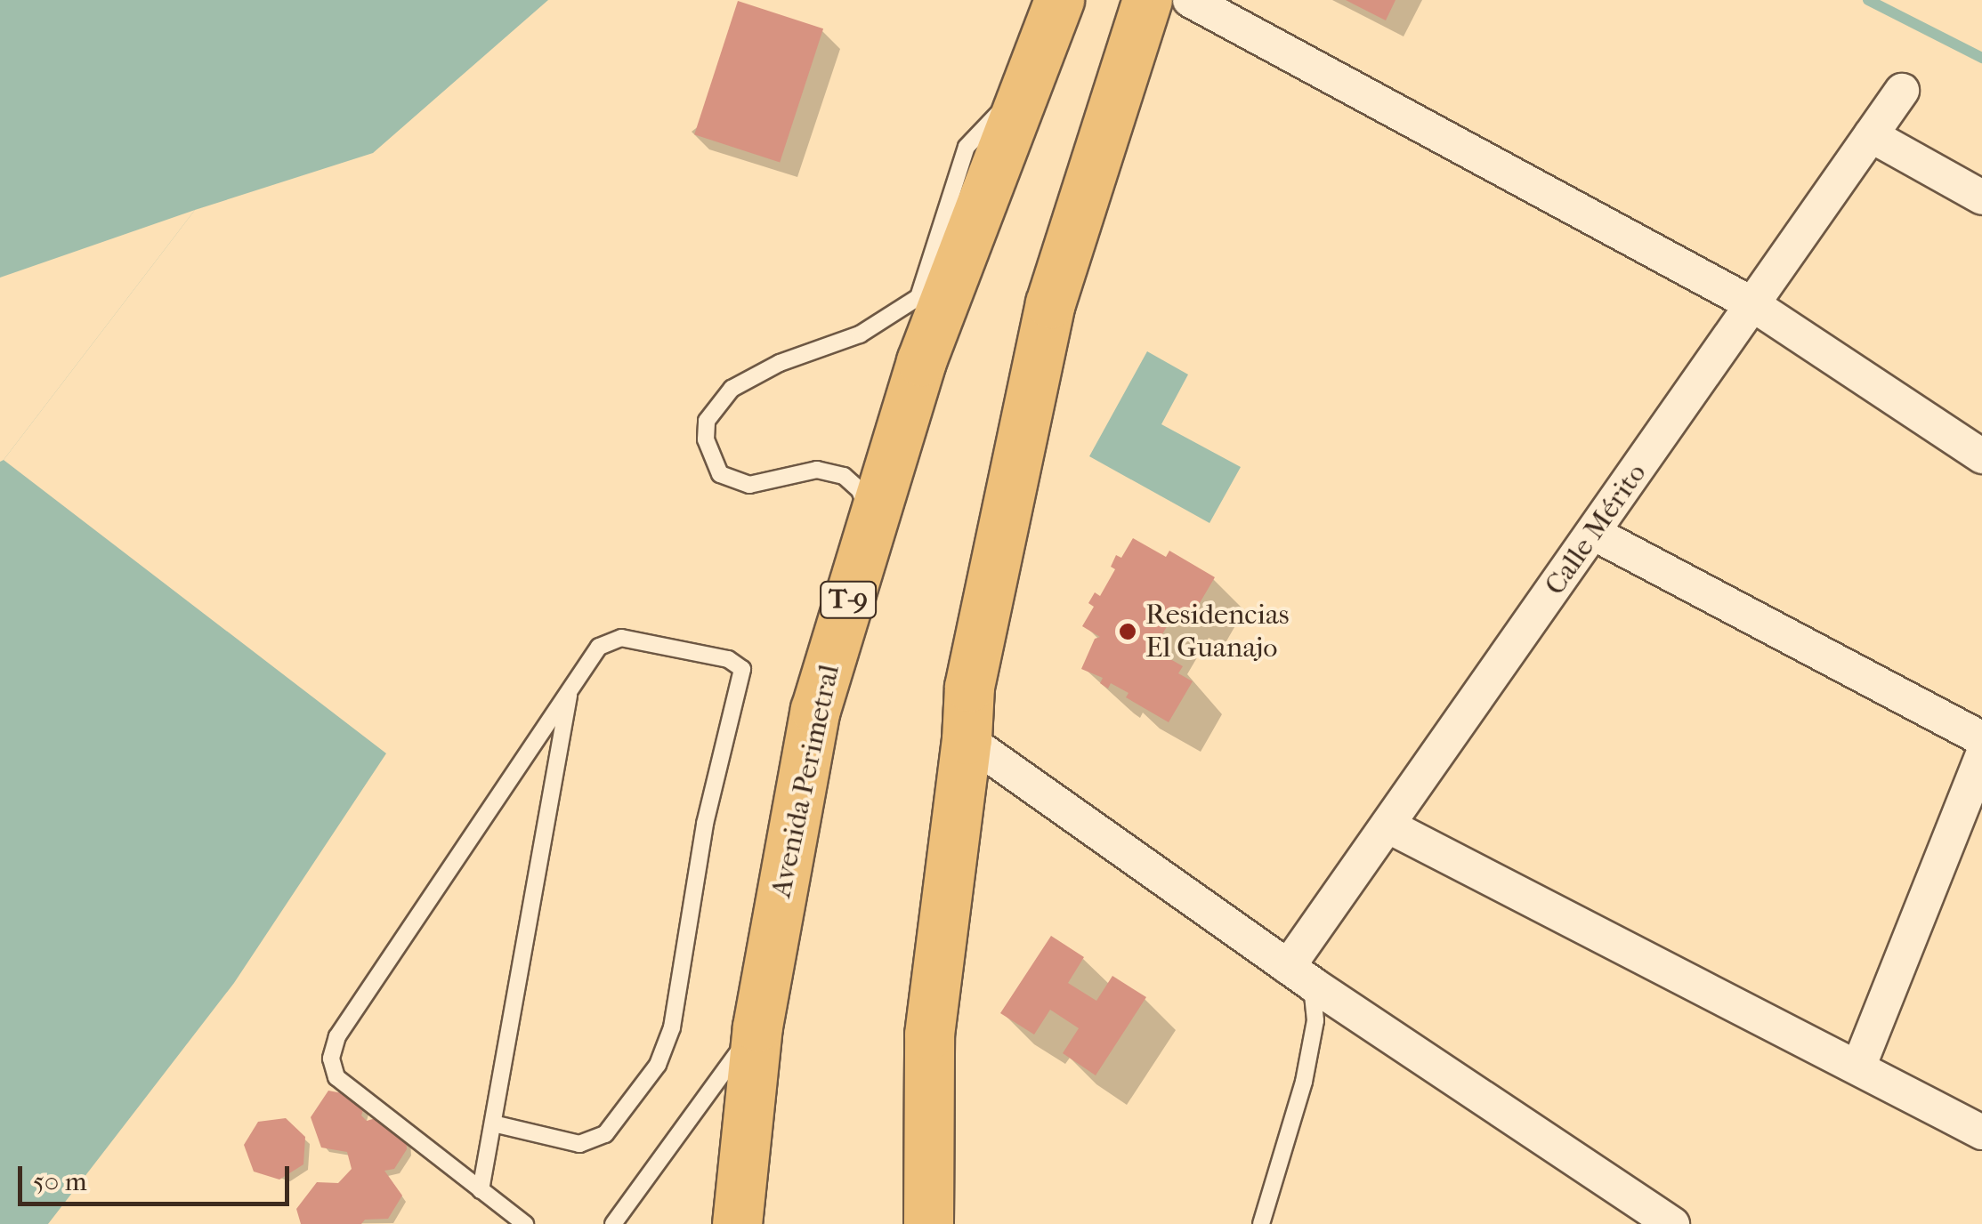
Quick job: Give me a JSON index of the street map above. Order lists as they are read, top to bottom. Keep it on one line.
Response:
{"streets":{"main road":["T-9","Avenida Perimetral"],"street":["Calle Mérito"]},"places":["Residencias El Guanajo"],"scale_bar":"50 m"}
